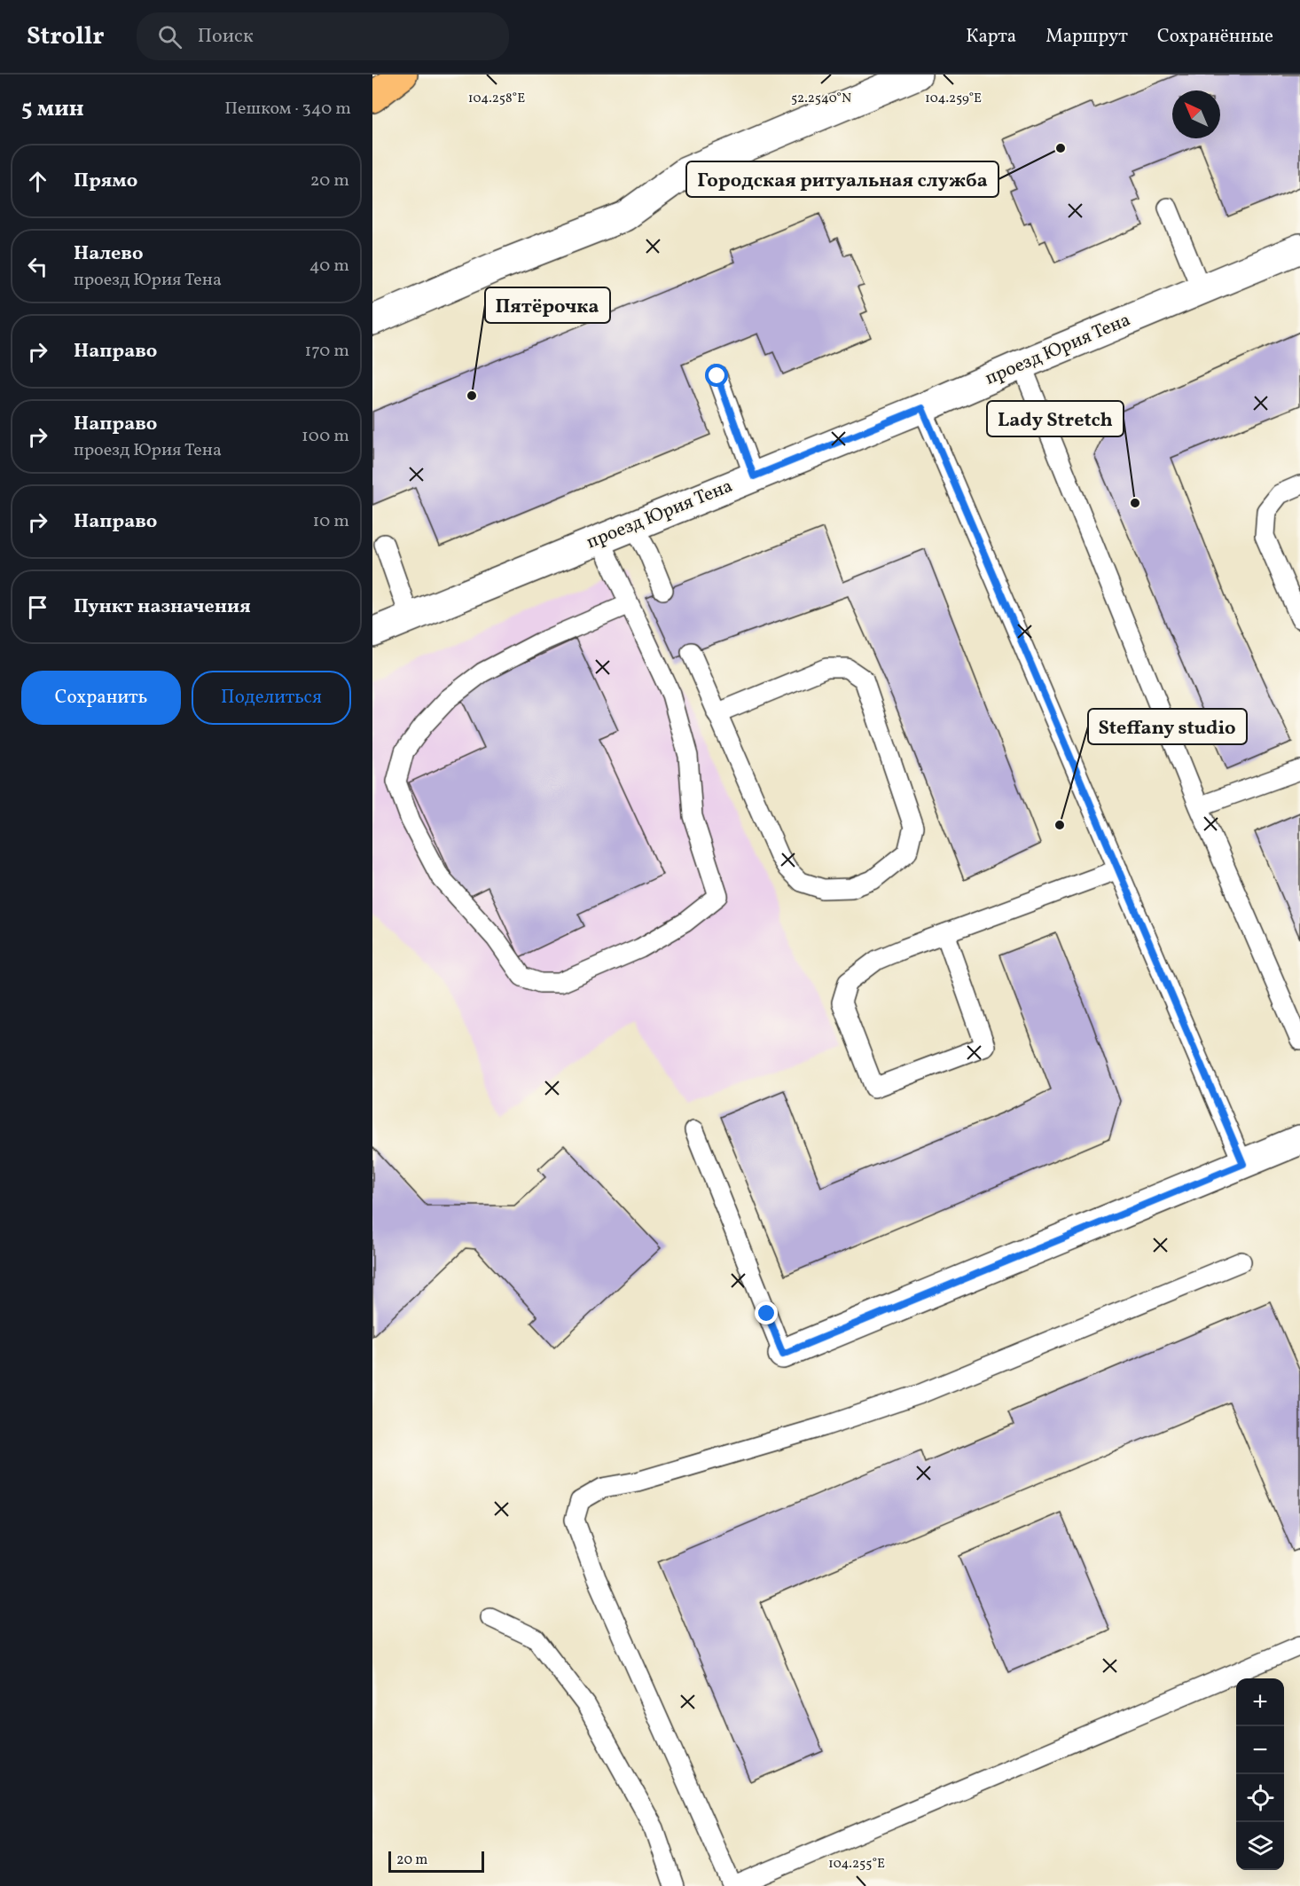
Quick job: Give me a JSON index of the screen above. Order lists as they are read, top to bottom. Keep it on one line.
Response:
{"streets":{"street":["проезд Юрия Тена"]},"places":["Городская ритуальная служба","Пятёрочка","Lady Stretch","Steffany studio"],"scale_bar":"20 m","north":"top left","page":{"header":"Strollr","search":"Поиск","nav":["Карта","Маршрут","Сохранённые"],"heading":["5 мин","Пешком · 340 m"],"list":[["Прямо","20 m"],["Налево","проезд Юрия Тена","40 m"],["Направо","170 m"],["Направо","проезд Юрия Тена","100 m"],["Направо","10 m"],"Пункт назначения"],"buttons":["Сохранить","Поделиться"],"map_buttons":["+","−"],"scale":"20 m"},"coordinates":["52.2540°N","104.258°E","104.259°E","104.255°E"]}
